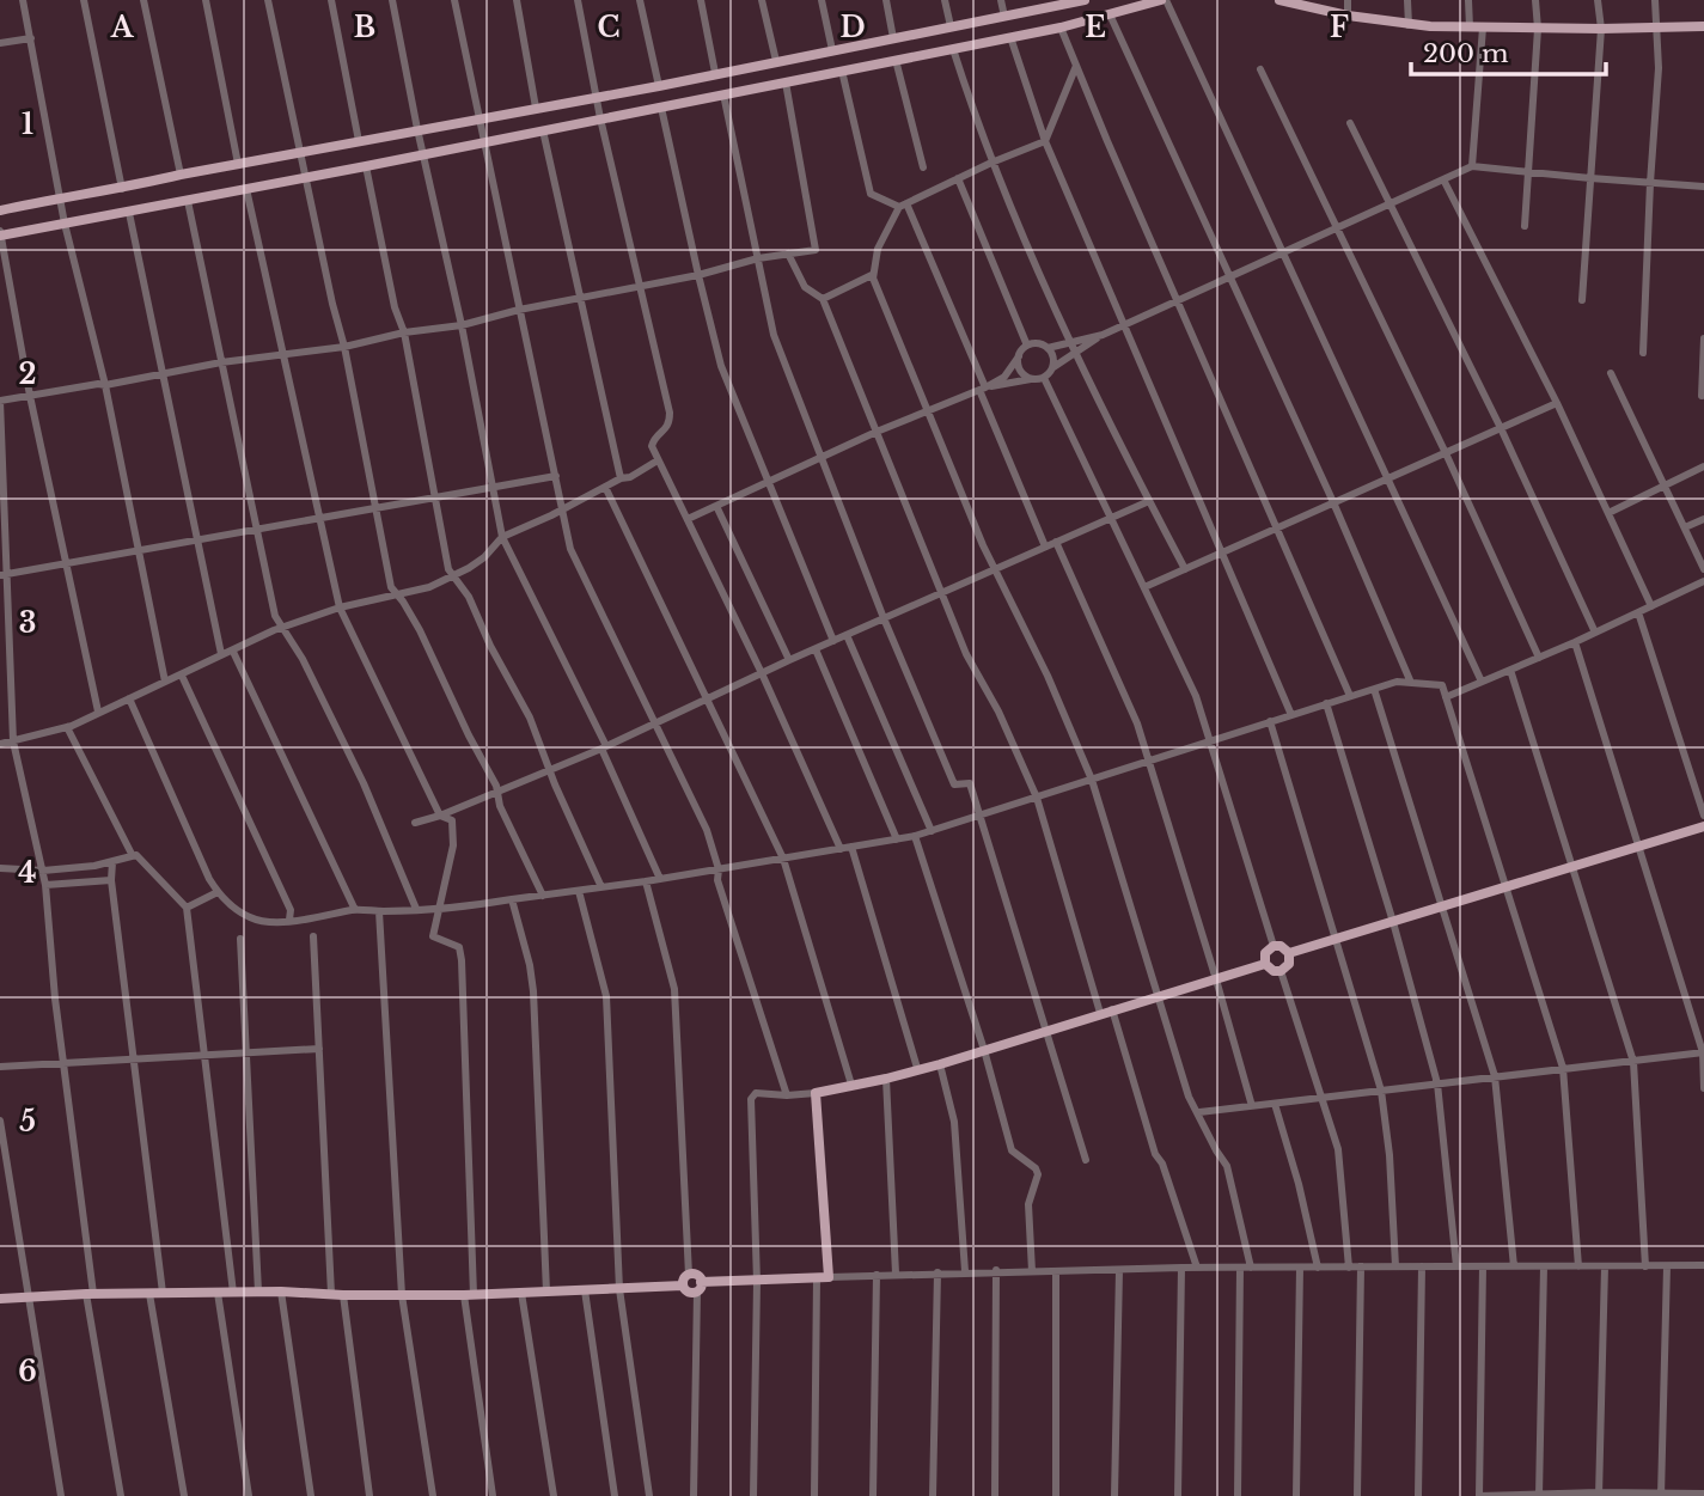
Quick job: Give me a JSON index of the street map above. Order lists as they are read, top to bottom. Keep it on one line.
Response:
{"scale_bar":"200 m","grid":{"columns":["A","B","C","D","E","F"],"rows":["1","2","3","4","5","6"]}}
